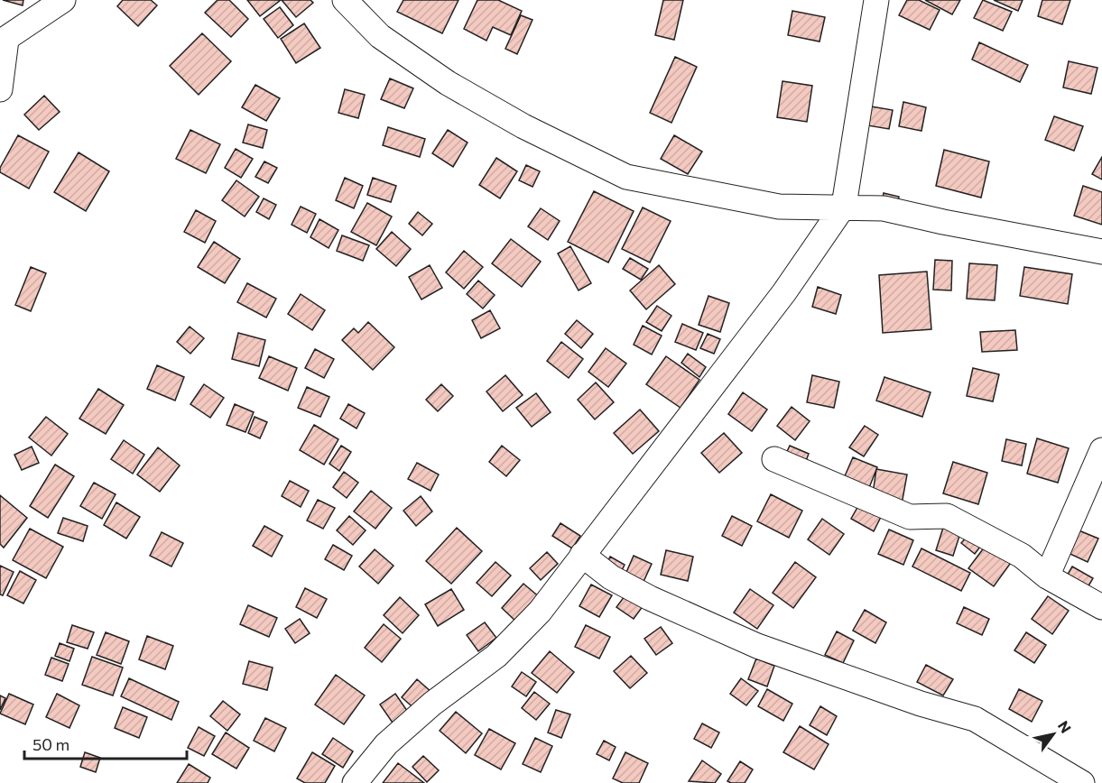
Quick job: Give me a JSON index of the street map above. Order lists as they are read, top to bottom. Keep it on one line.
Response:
{"scale_bar":"50 m","north":"top right"}
